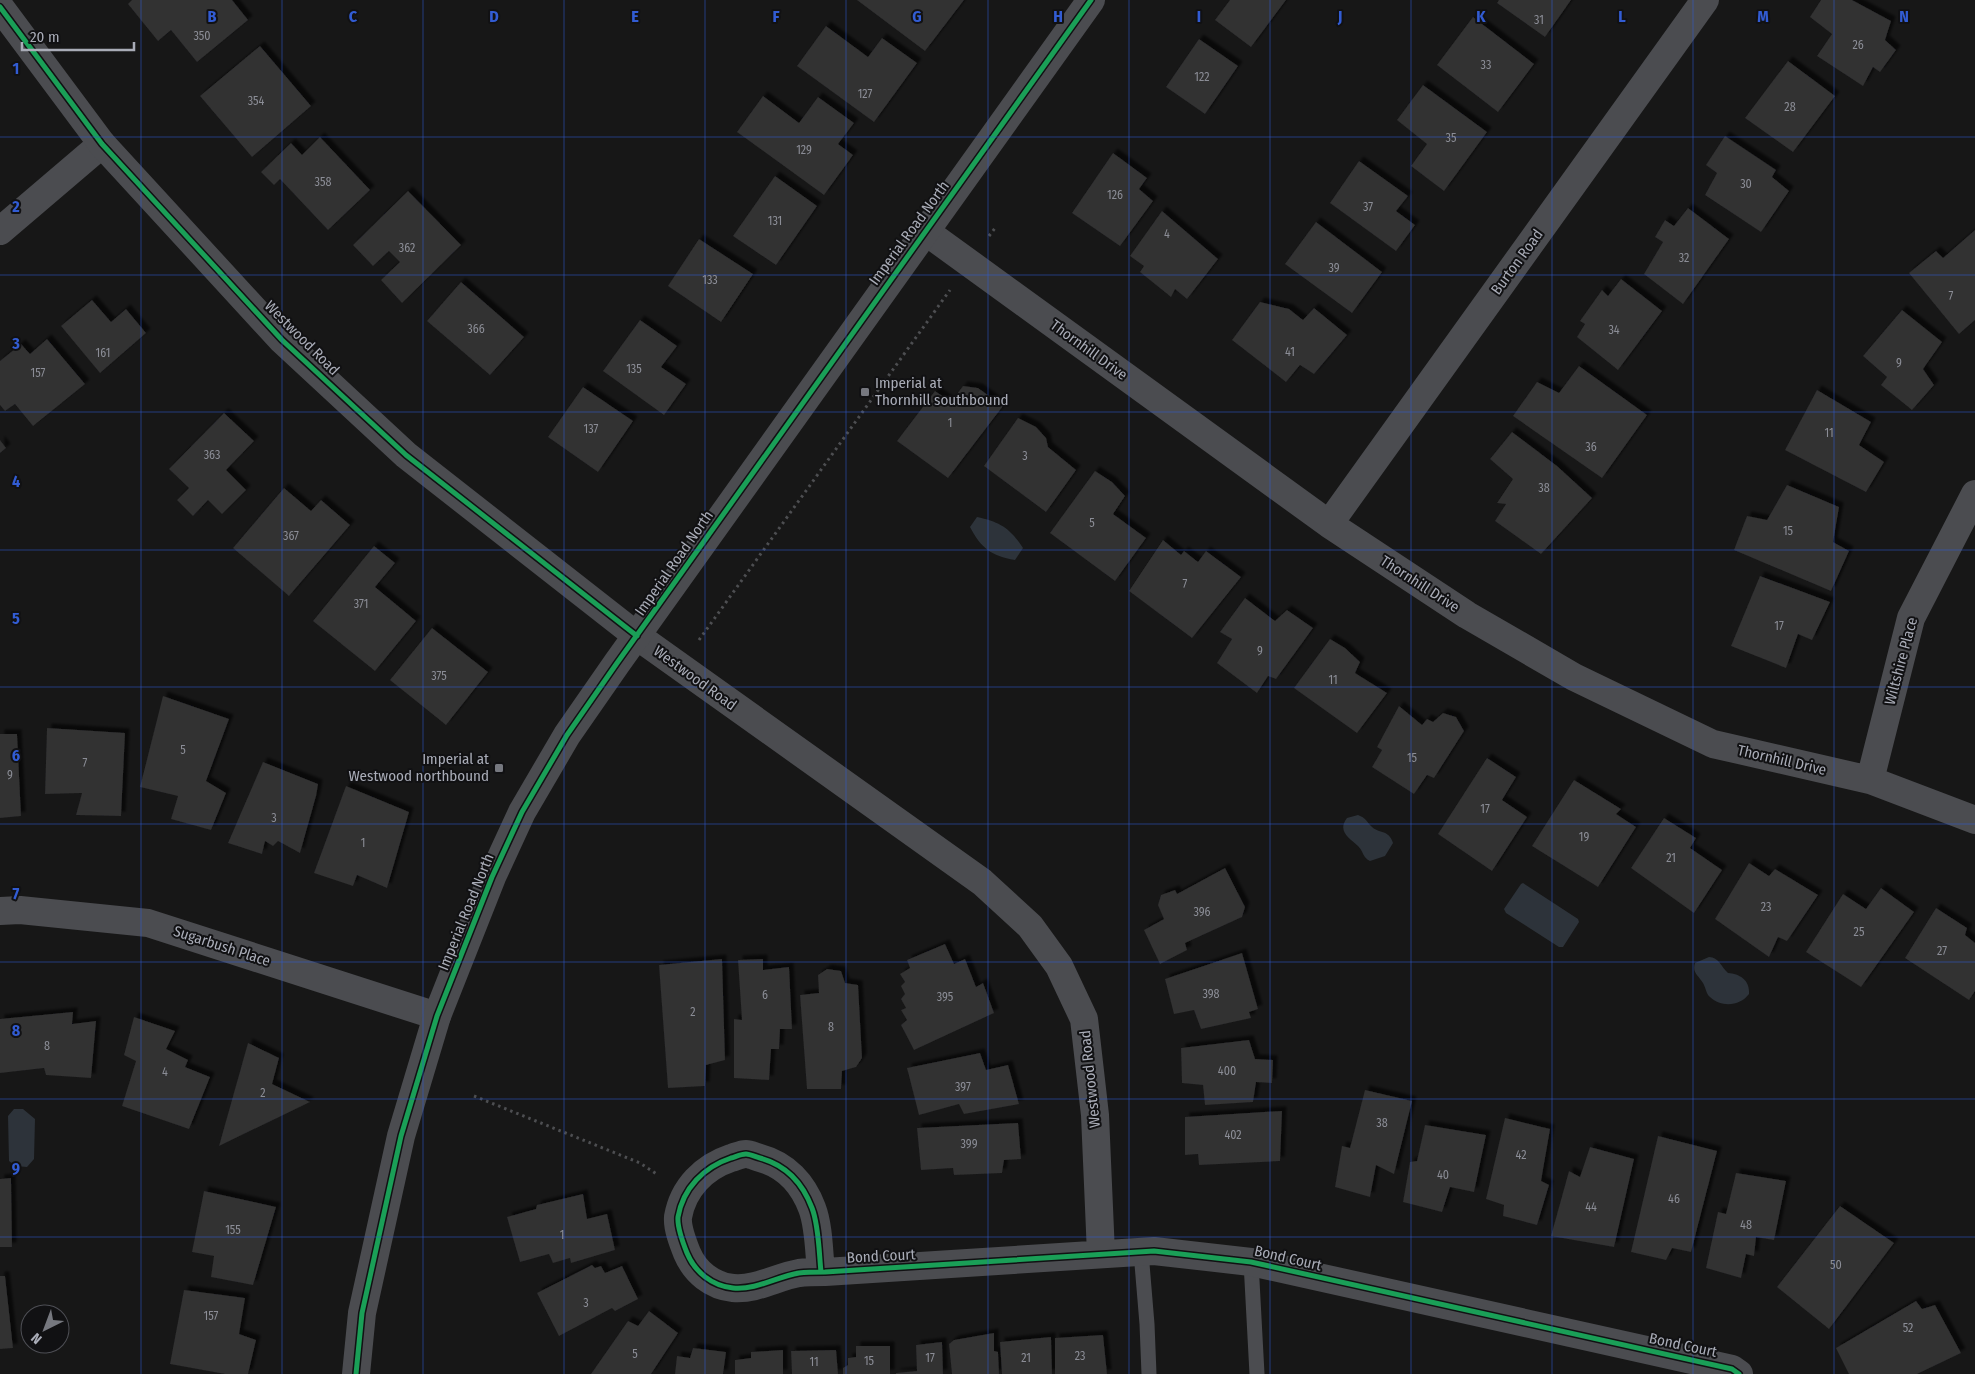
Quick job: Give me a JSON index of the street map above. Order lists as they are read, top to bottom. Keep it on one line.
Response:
{"streets":{"street":["Imperial Road North","Burton Road","Westwood Road","Thornhill Drive","Wiltshire Place","Sugarbush Place","Bond Court"]},"crossings":[["Imperial Road North","Westwood Road"],["Imperial Road North","Thornhill Drive"],["Imperial Road North","Sugarbush Place"],["Burton Road","Thornhill Drive"],["Westwood Road","Bond Court"],["Thornhill Drive","Wiltshire Place"]],"places":{"transit":["Imperial at Thornhill southbound","Imperial at Westwood northbound"]},"house_numbers":["31","350","26","33","122","127","354","28","35","129","358","30","126","37","131","4","362","32","39","133","7","366","34","41","161","9","135","157","1","137","11","36","363","3","38","5","15","367","7","371","17","9","375","11","5","15","7","9","17","3","19","1","21","23","396","25","27","398","6","395","2","8","8","400","4","397","2","38","402","399","42","40","46","44","48","155","1","50","3","157","52","5","23","17","21","15","11"],"scale_bar":"20 m","north":"bottom left","grid":{"columns":["B","C","D","E","F","G","H","I","J","K","L","M","N"],"rows":["1","2","3","4","5","6","7","8","9"]}}
